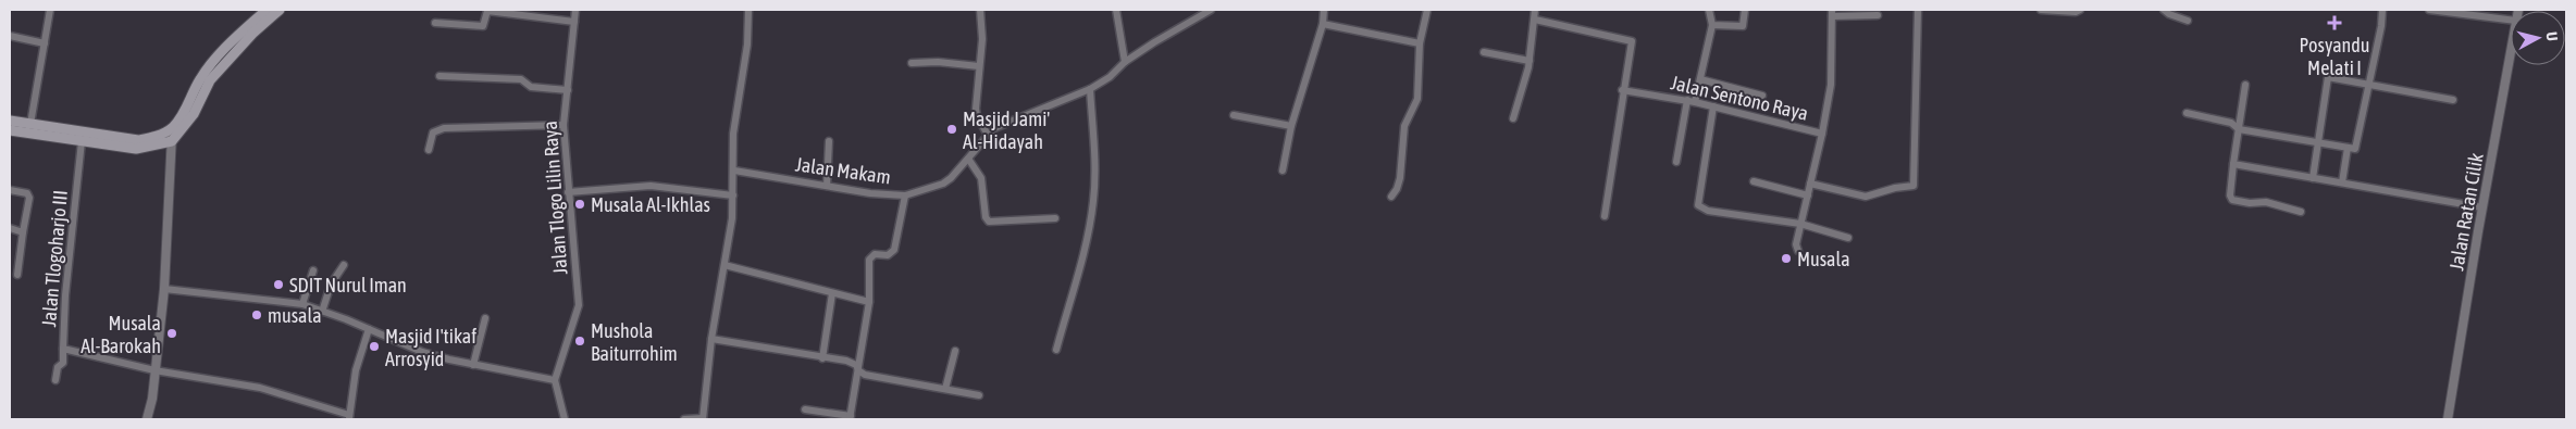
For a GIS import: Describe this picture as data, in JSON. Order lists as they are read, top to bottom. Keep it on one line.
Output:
{"streets":{"street":["Jalan Sentono Raya","Jalan Makam","Jalan Tlogo Lilin Raya","Jalan Ratan Cilik","Jalan Tlogoharjo III"]},"places":{"health":["Posyandu Melati I"],"other":["Masjid Jami' Al-Hidayah","Musala Al-Ikhlas","Musala","SDIT Nurul Iman","musala","Musala Al-Barokah","Mushola Baiturrohim","Masjid I'tikaf Arrosyid"]},"north":"right"}
